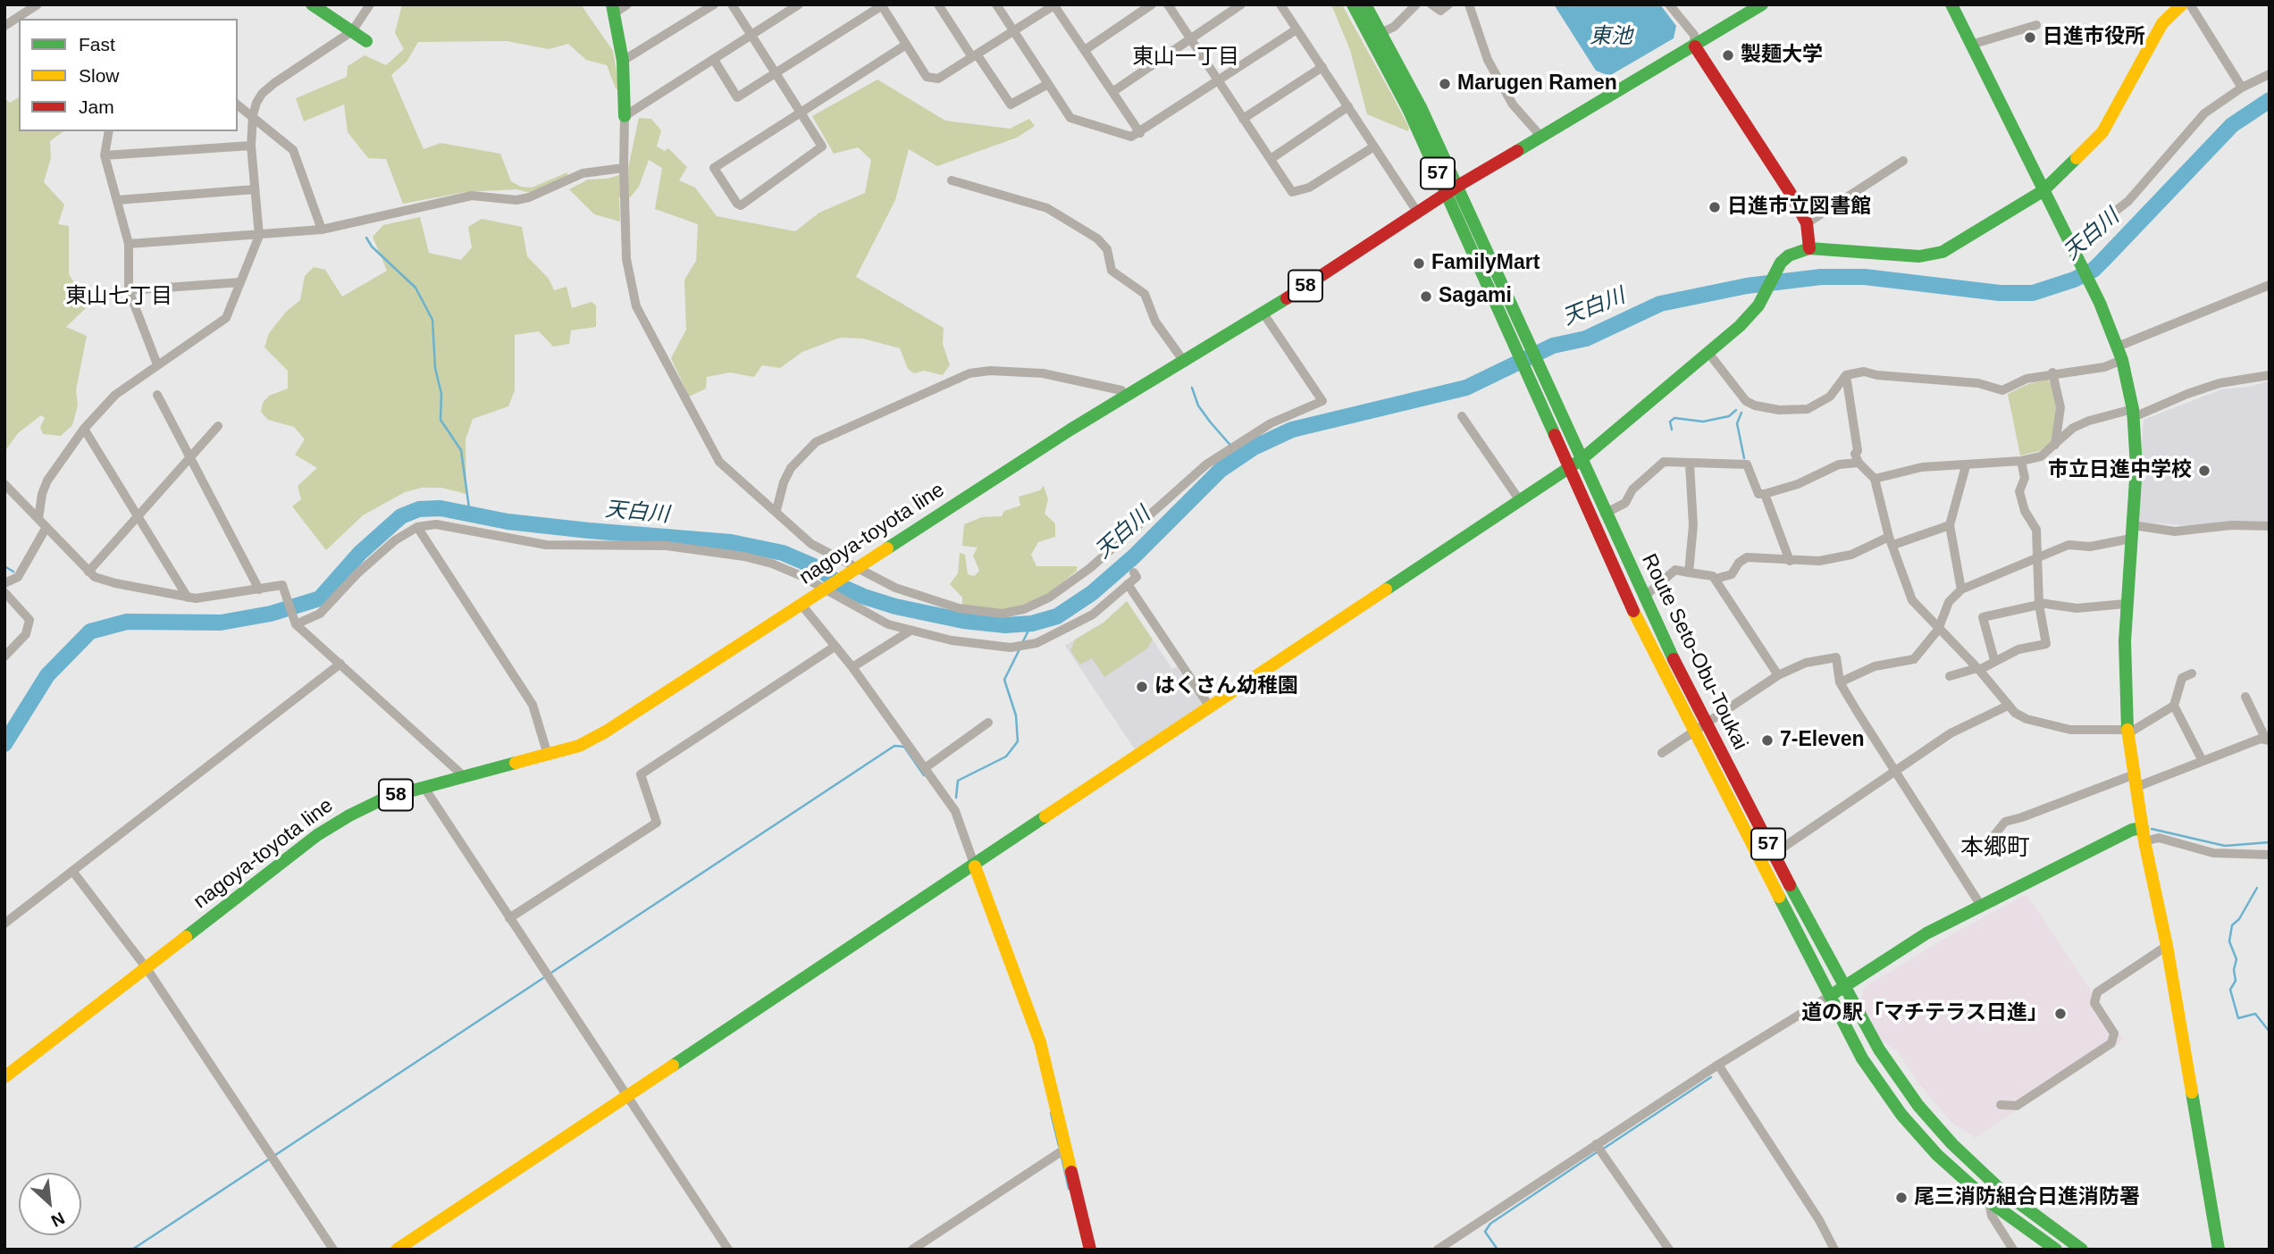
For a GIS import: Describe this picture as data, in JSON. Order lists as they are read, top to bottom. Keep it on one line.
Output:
{"streets":{"main road":["57","58","nagoya-toyota line","Route Seto-Obu-Toukai"]},"crossings":[["nagoya-toyota line","Route Seto-Obu-Toukai"]],"districts":["東山一丁目","東山七丁目","本郷町"],"water":["東池","天白川"],"places":["日進市役所","製麺大学","Marugen Ramen","日進市立図書館","FamilyMart","Sagami","市立日進中学校","はくさん幼稚園","7-Eleven","道の駅「マチテラス日進」","尾三消防組合日進消防署"],"legend":["Fast","Slow","Jam"],"north":"bottom right"}
